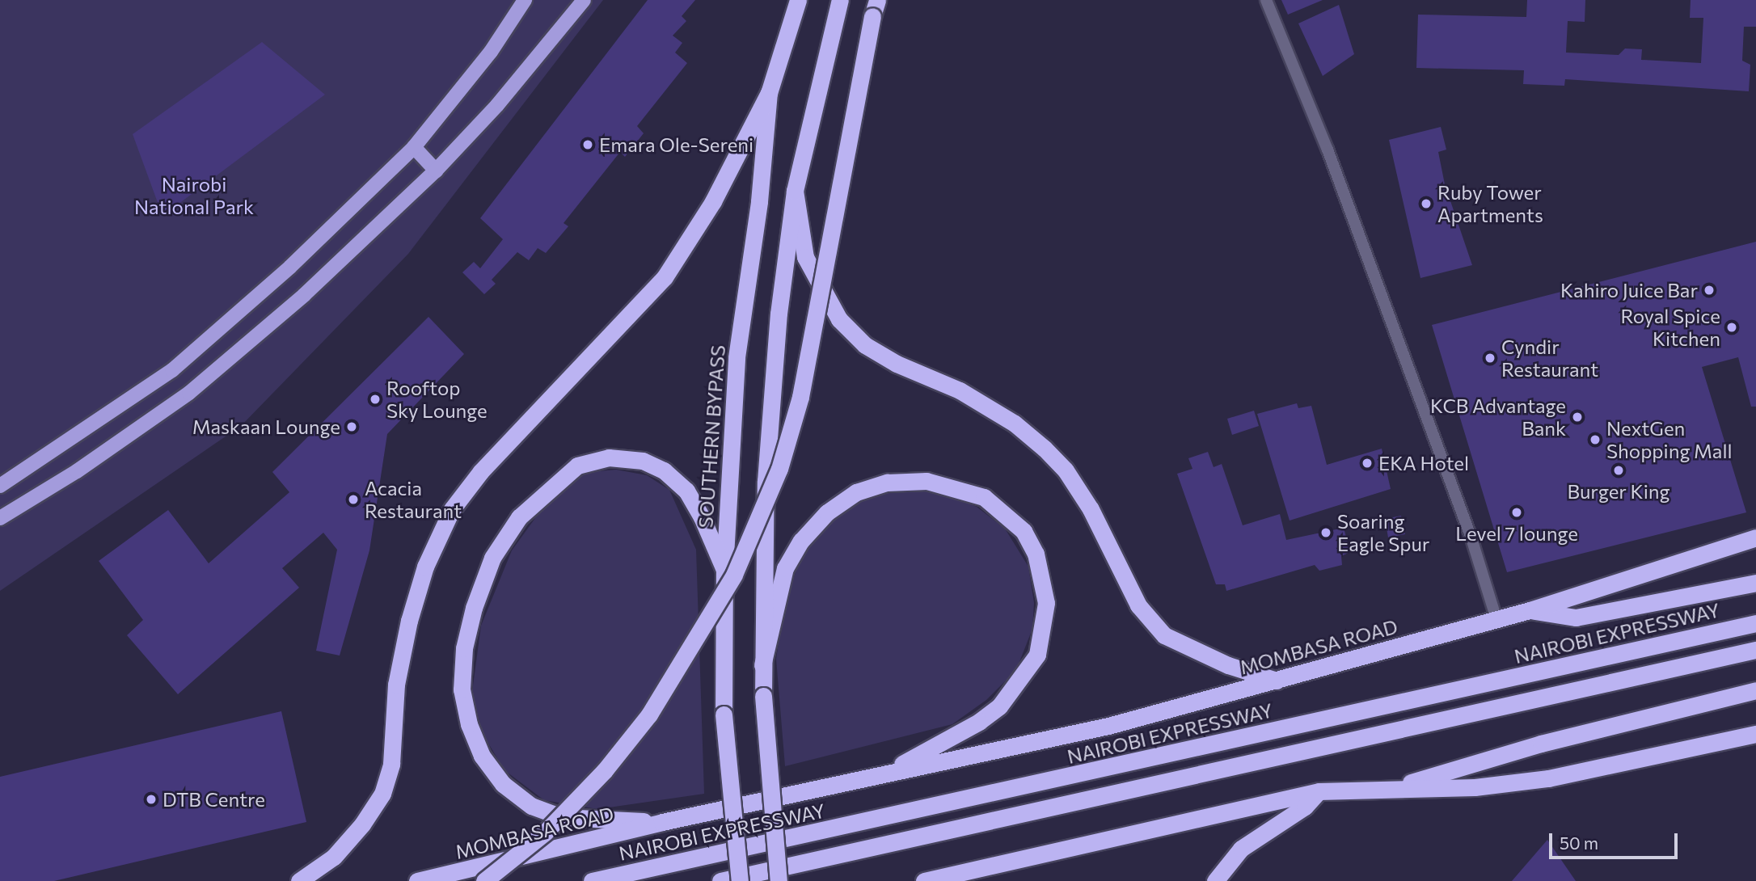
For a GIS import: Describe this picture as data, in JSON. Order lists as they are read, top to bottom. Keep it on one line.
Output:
{"streets":{"highway":["SOUTHERN BYPASS","NAIROBI EXPRESSWAY","MOMBASA ROAD"]},"parks":["Nairobi National Park"],"places":["Emara Ole-Sereni","Ruby Tower Apartments","Kahiro Juice Bar","Royal Spice Kitchen","Cyndir Restaurant","Rooftop Sky Lounge","KCB Advantage Bank","Maskaan Lounge","NextGen Shopping Mall","EKA Hotel","Burger King","Acacia Restaurant","Level 7 lounge","Soaring Eagle Spur","DTB Centre"],"scale_bar":"50 m"}
